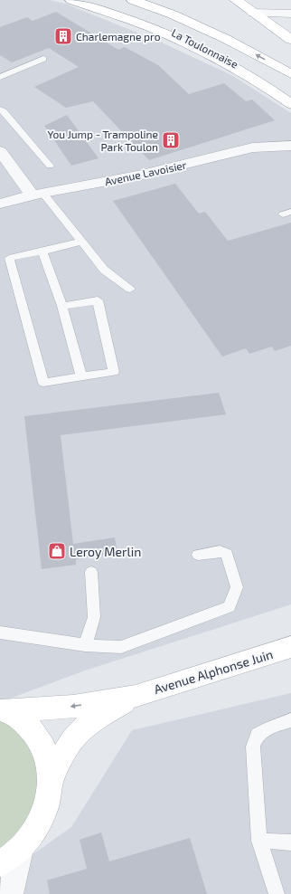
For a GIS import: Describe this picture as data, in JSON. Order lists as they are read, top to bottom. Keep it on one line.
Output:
{"streets":{"main road":["La Toulonnaise","Avenue Alphonse Juin"],"street":["Avenue Lavoisier"]},"places":{"building":["Charlemagne pro","You Jump - Trampoline Park Toulon"],"shop":["Leroy Merlin"]}}
